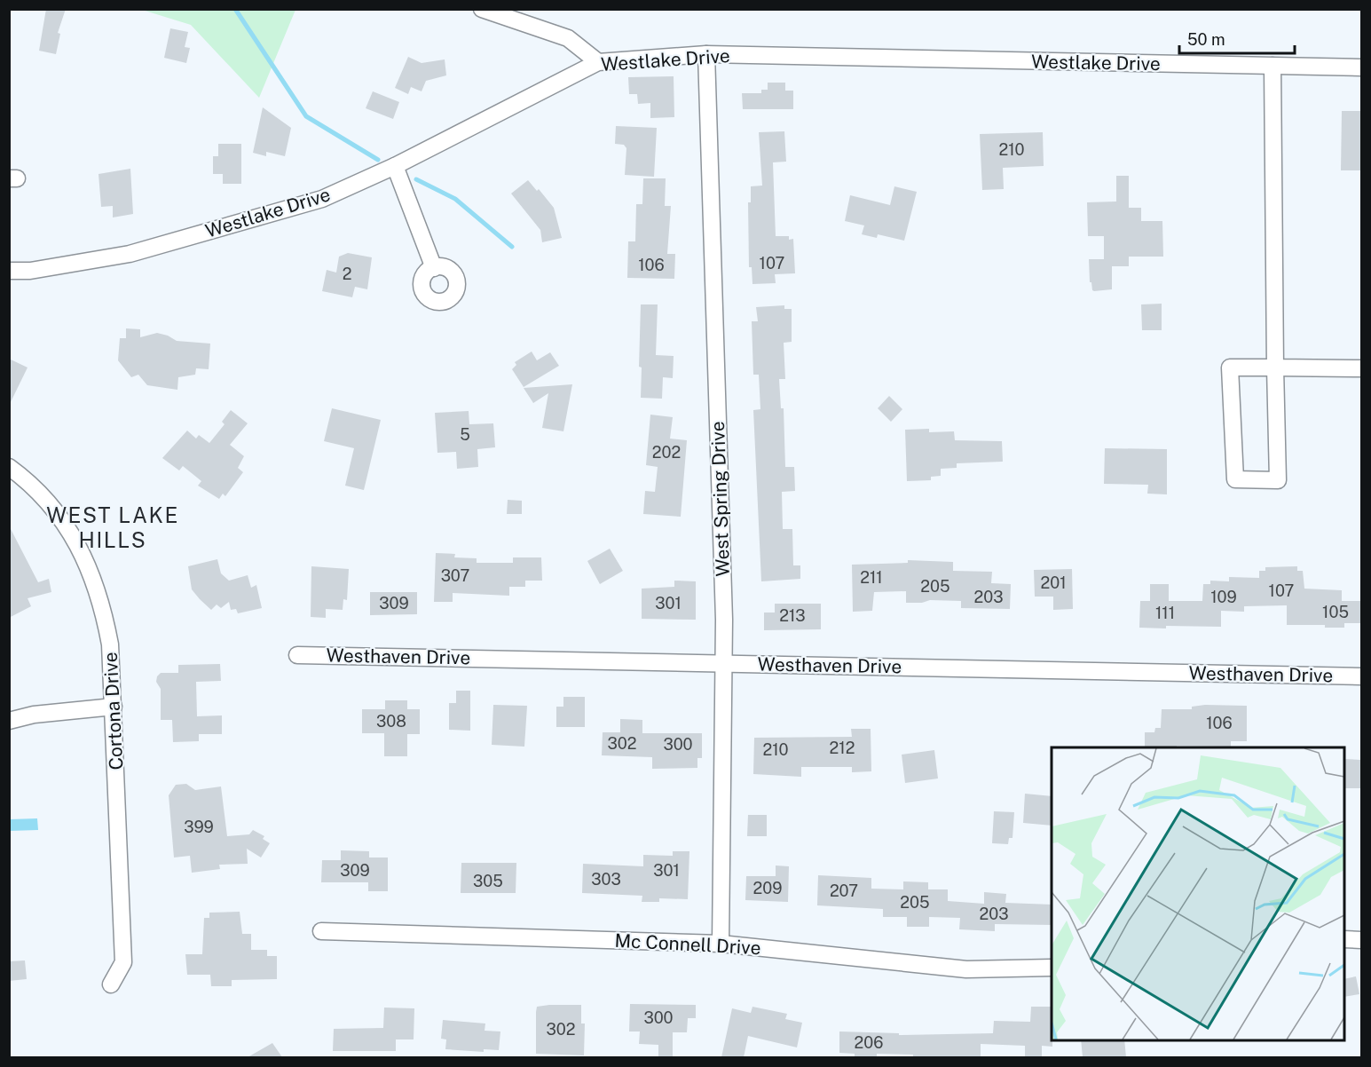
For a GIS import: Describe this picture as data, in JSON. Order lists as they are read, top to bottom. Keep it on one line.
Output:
{"streets":{"street":["Westlake Drive","West Spring Drive","Westhaven Drive","Cortona Drive","Mc Connell Drive"]},"crossings":[["Westlake Drive","West Spring Drive"],["West Spring Drive","Westhaven Drive"],["West Spring Drive","Mc Connell Drive"]],"districts":["WEST LAKE HILLS"],"house_numbers":["210","107","106","2","5","202","307","211","201","205","107","203","109","309","301","105","111","213","308","106","302","300","212","210","399","309","301","303","305","209","207","205","203","300","302","206"],"scale_bar":"50 m"}
